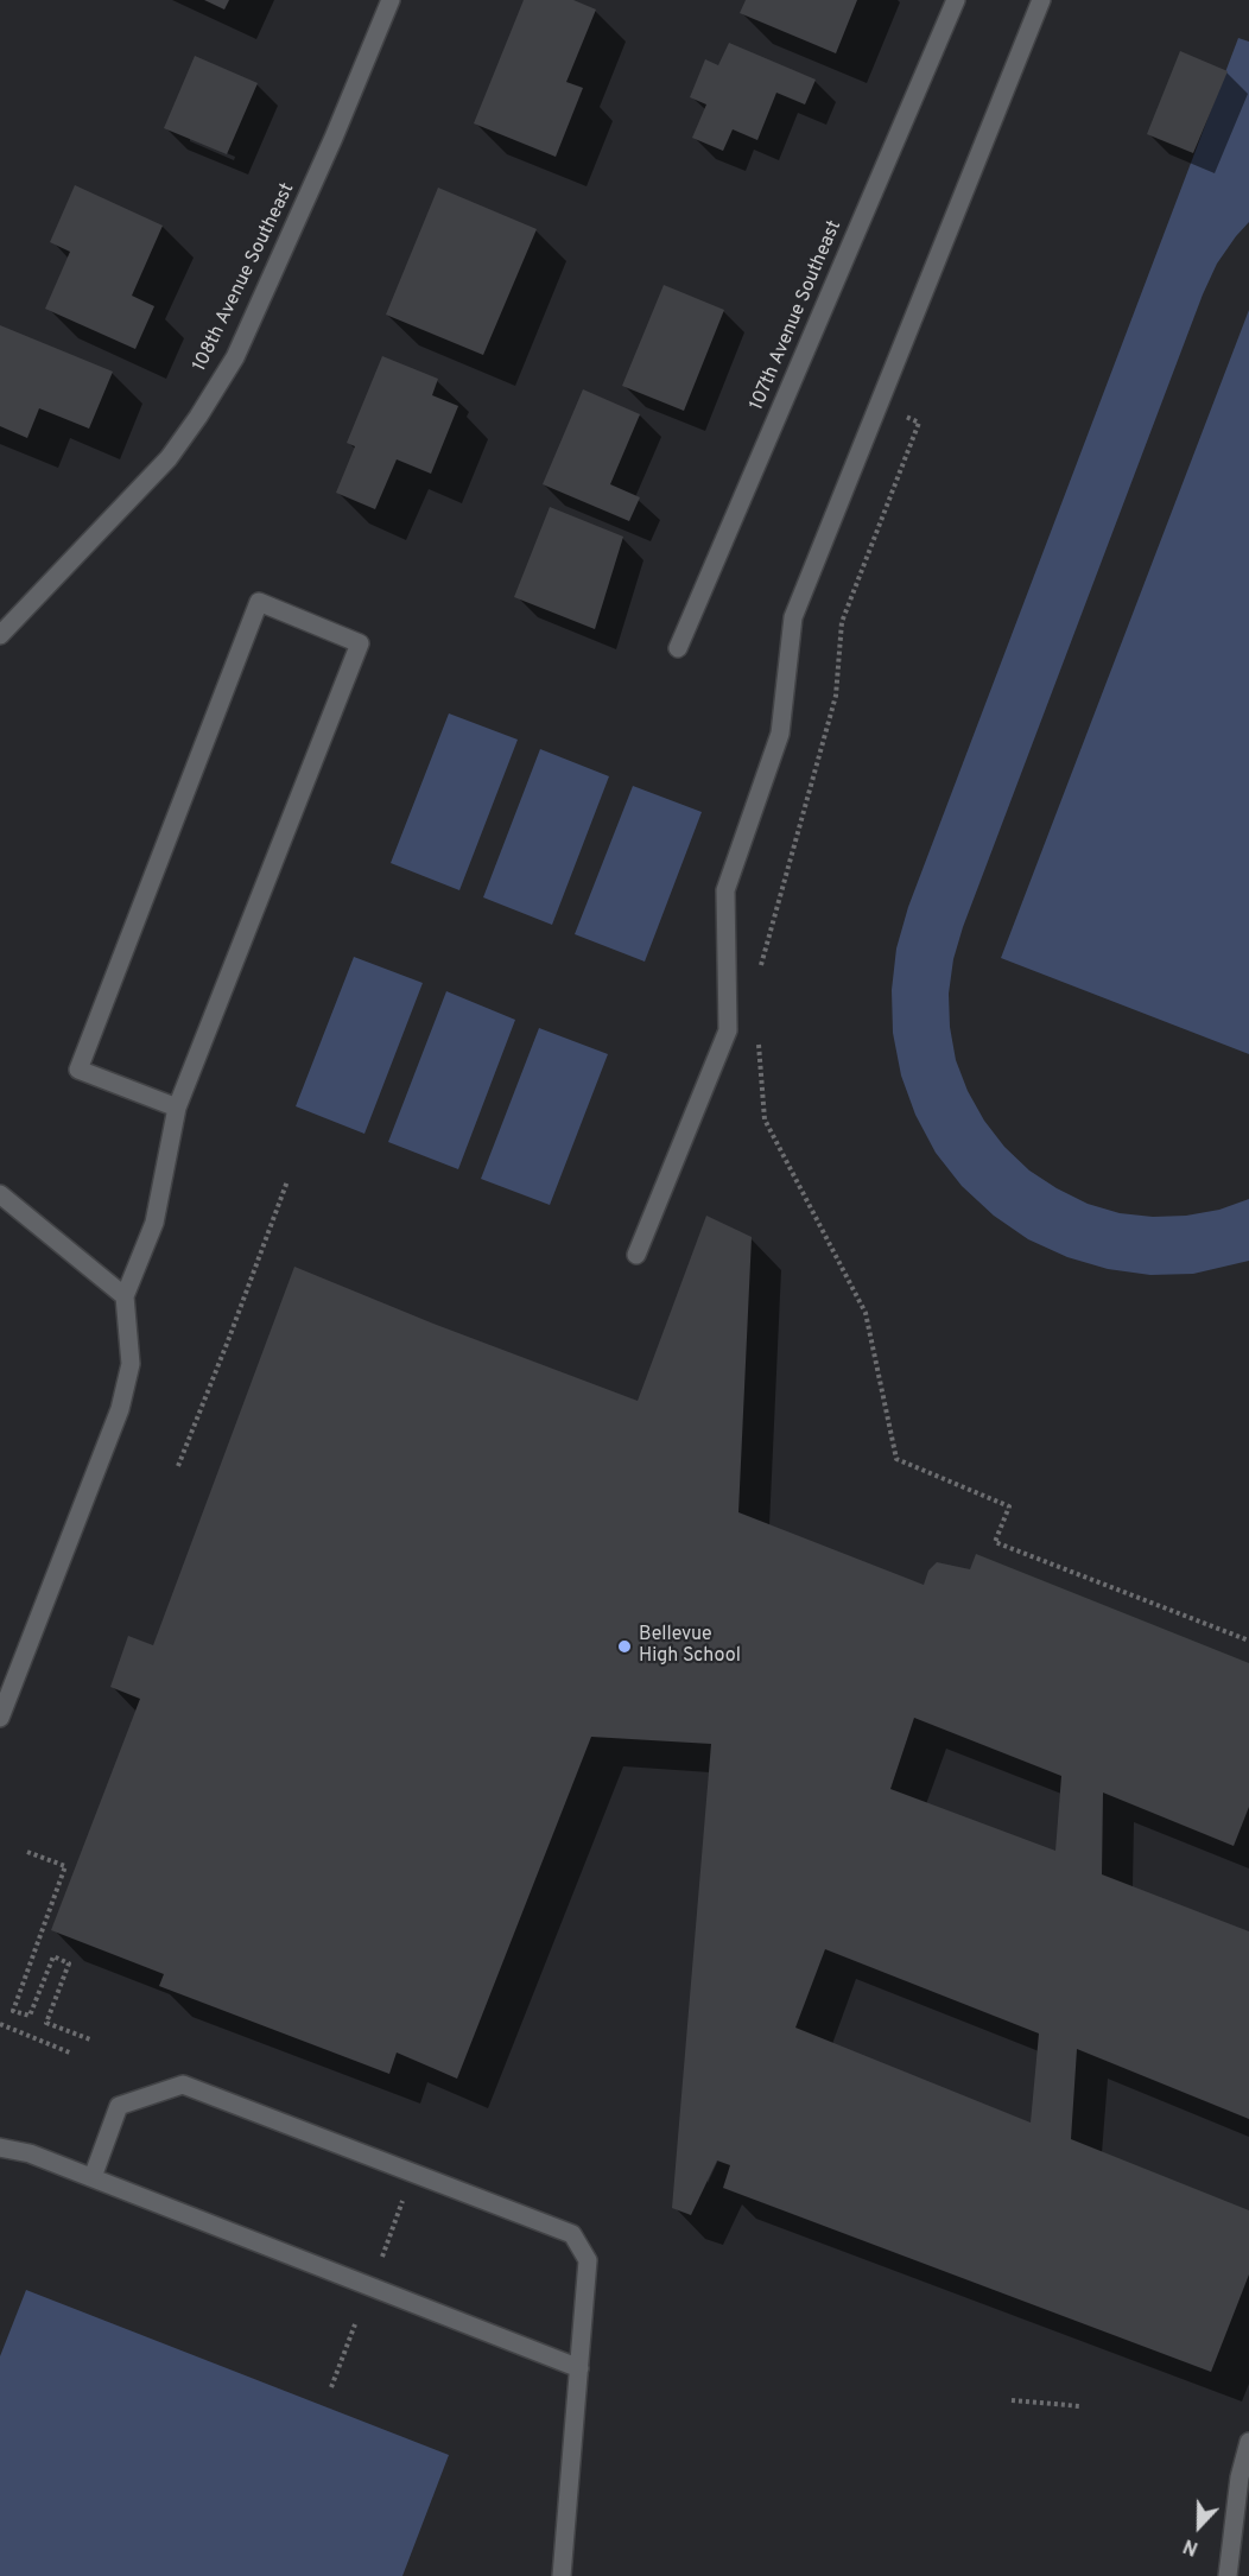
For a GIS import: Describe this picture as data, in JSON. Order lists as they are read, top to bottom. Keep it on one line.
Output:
{"streets":{"street":["108th Avenue Southeast","107th Avenue Southeast"]},"places":["Bellevue High School"],"north":"bottom"}
